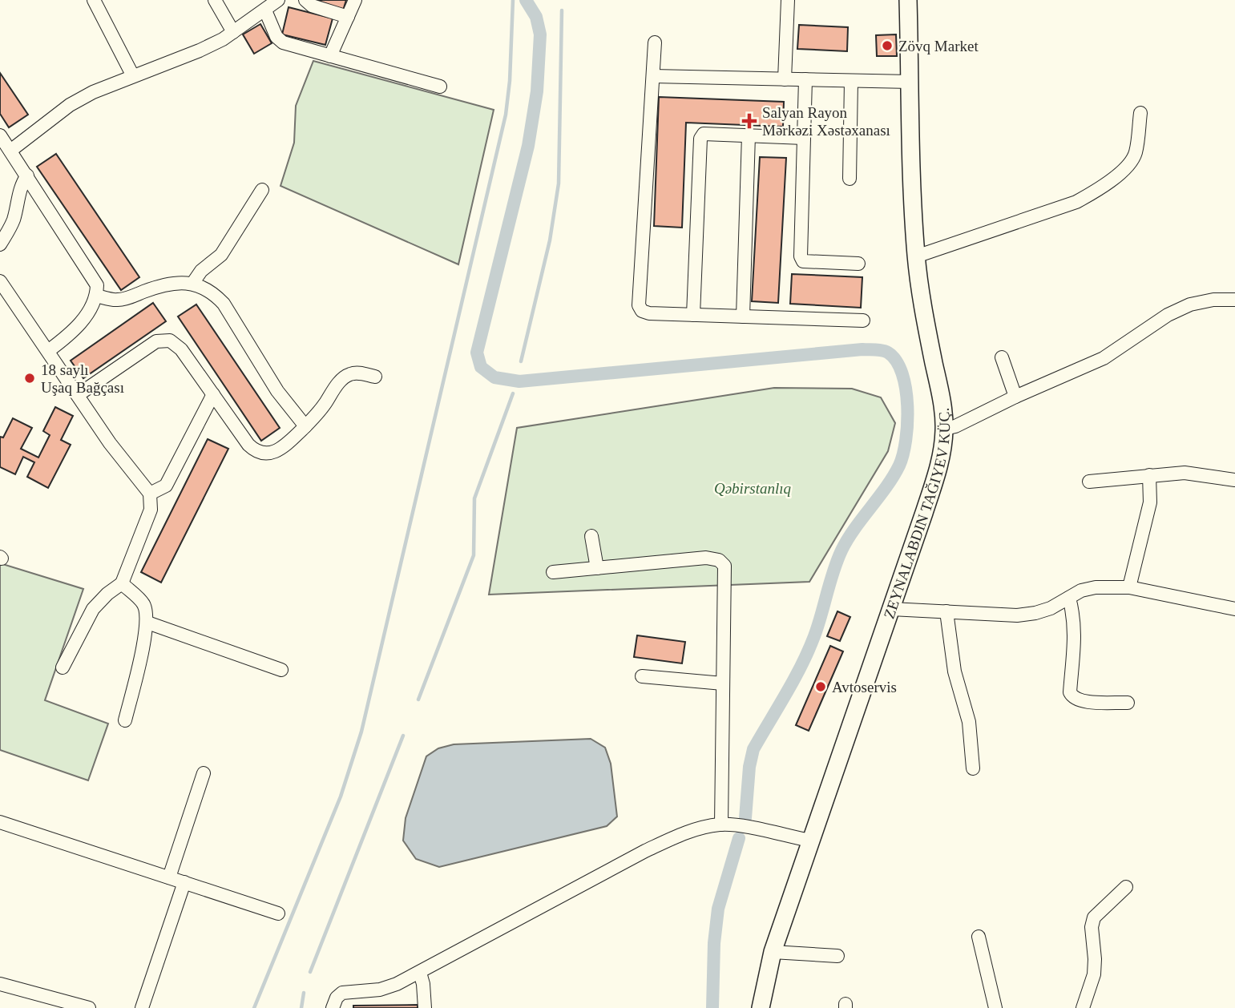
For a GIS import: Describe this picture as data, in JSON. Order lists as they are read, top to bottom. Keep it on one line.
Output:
{"parks":["Qəbirstanlıq"],"places":{"other":["Zövq Market","18 saylı Uşaq Bağçası","Avtoservis"],"health":["Salyan Rayon Mərkəzi Xəstəxanası"]}}
